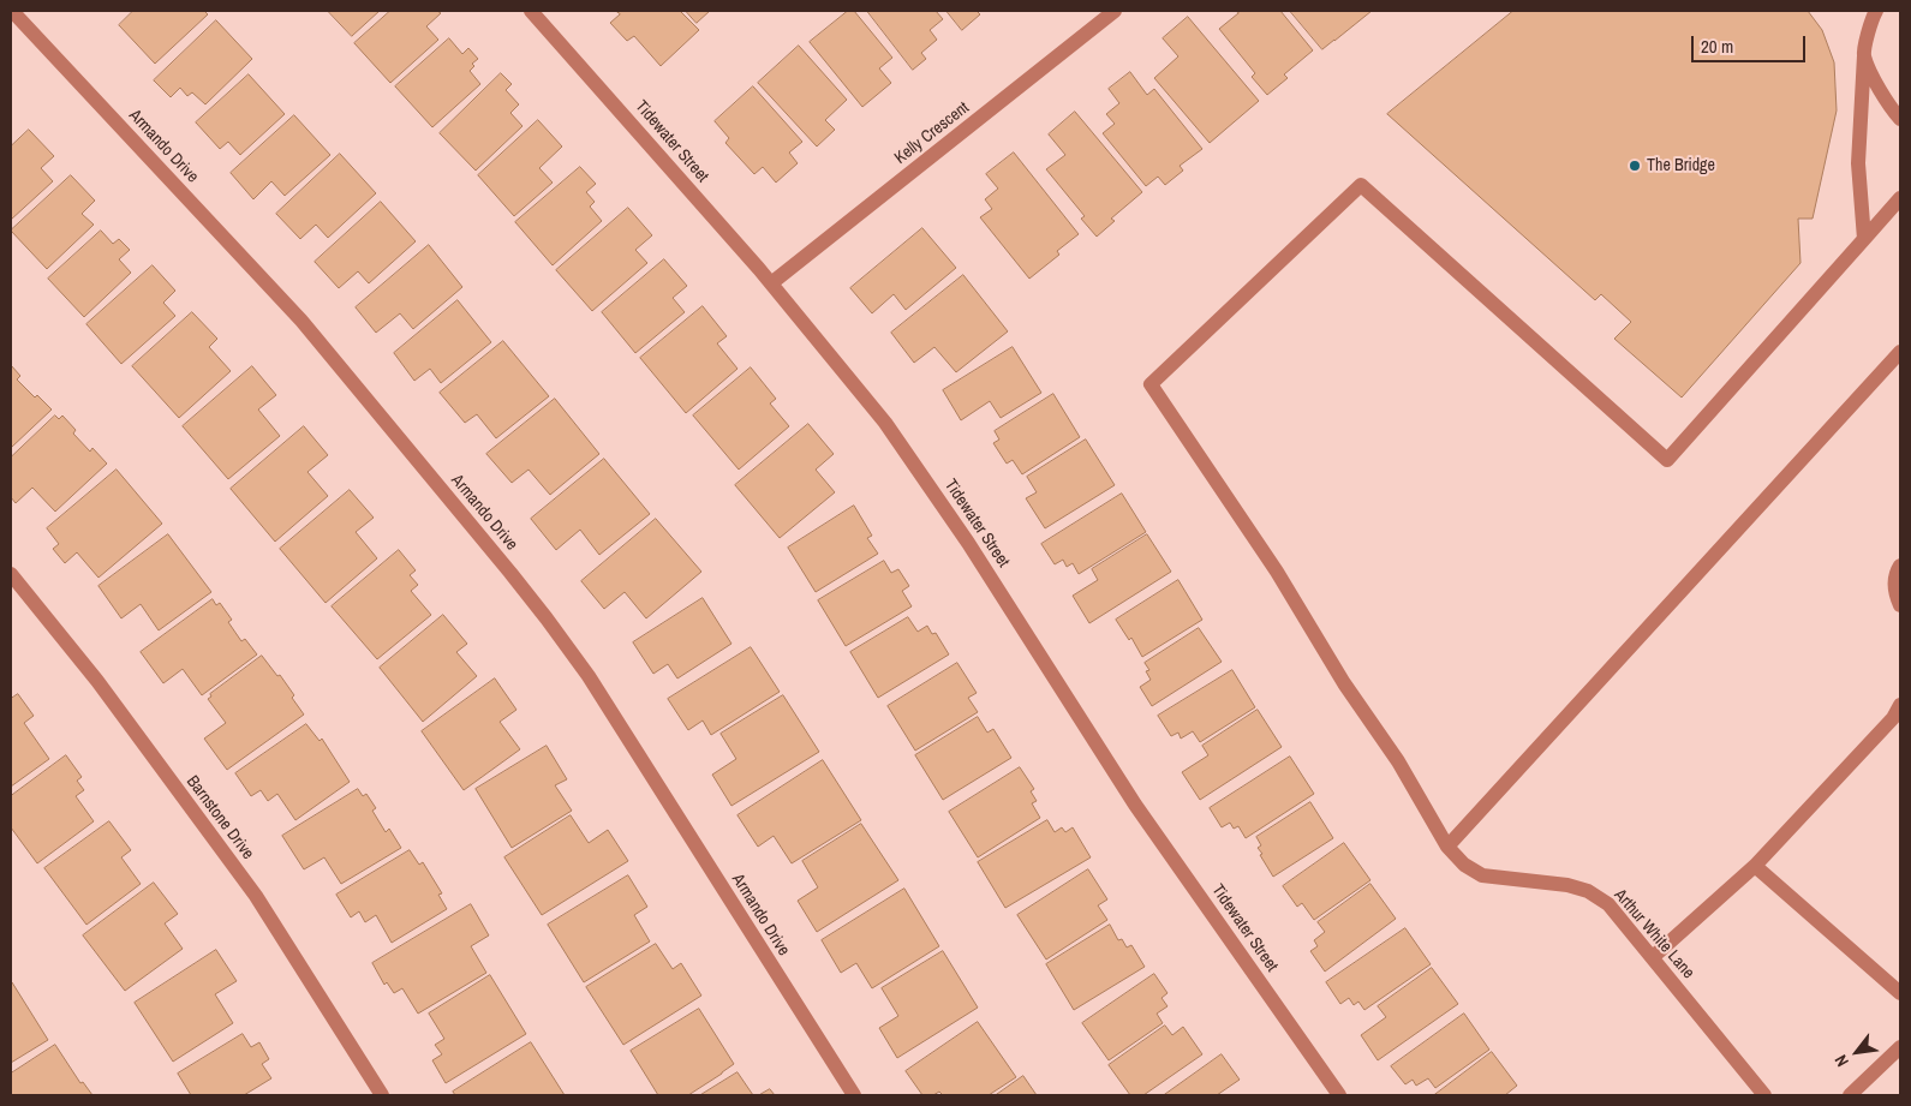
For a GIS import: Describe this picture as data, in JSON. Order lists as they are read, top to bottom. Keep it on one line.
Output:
{"streets":{"street":["Kelly Crescent","Tidewater Street","Armando Drive","Barnstone Drive","Arthur White Lane"]},"crossings":[["Kelly Crescent","Tidewater Street"]],"places":["The Bridge"],"scale_bar":"20 m","north":"bottom left"}
